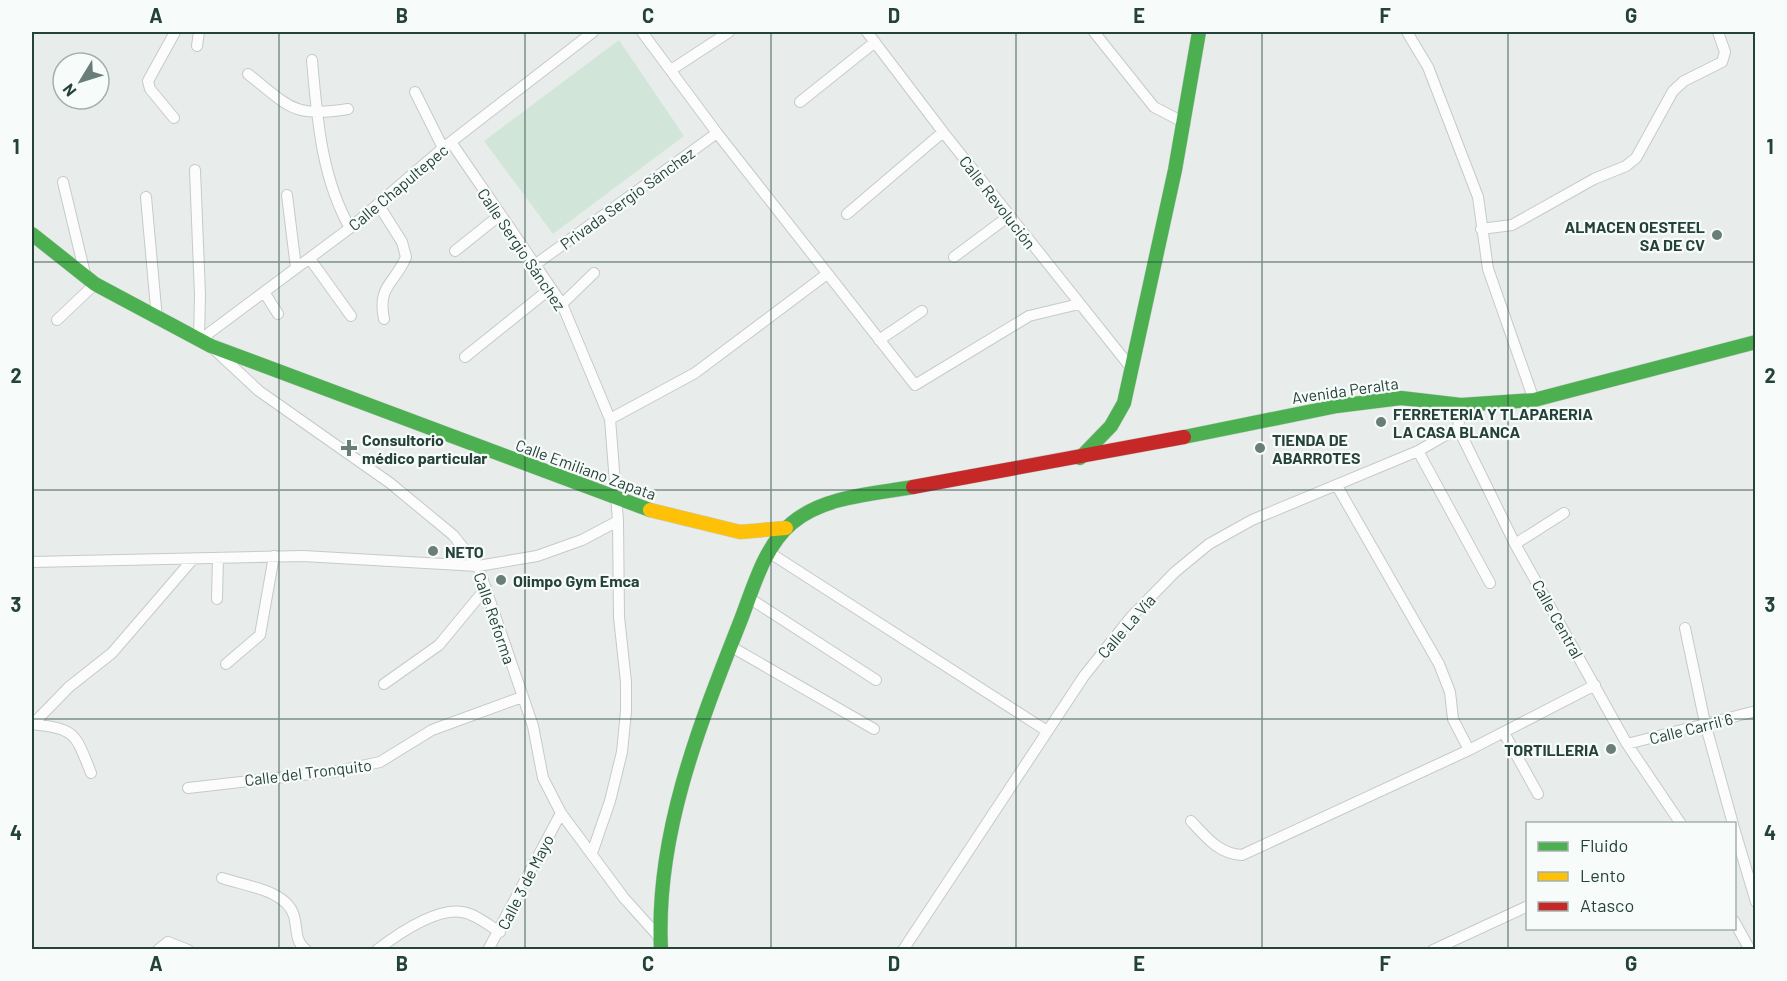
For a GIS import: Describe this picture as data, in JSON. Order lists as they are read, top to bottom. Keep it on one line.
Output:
{"streets":{"street":["Calle Chapultepec","Privada Sergio Sánchez","Calle Revolución","Calle Sergio Sánchez","Avenida Peralta","Calle Emiliano Zapata","Calle Reforma","Calle Central","Calle La Vía","Calle Carril 6","Calle del Tronquito","Calle 3 de Mayo"]},"crossings":[["Calle Chapultepec","Calle Sergio Sánchez"],["Calle Chapultepec","Calle Emiliano Zapata"],["Calle Chapultepec","Calle Reforma"],["Privada Sergio Sánchez","Calle Sergio Sánchez"],["Calle Sergio Sánchez","Calle Emiliano Zapata"],["Calle Sergio Sánchez","Calle Reforma"],["Avenida Peralta","Calle Emiliano Zapata"],["Calle Emiliano Zapata","Calle Reforma"],["Calle Reforma","Calle del Tronquito"],["Calle Reforma","Calle 3 de Mayo"],["Calle Central","Calle La Vía"],["Calle Central","Calle Carril 6"]],"places":{"other":["ALMACEN OESTEEL SA DE CV","FERRETERIA Y TLAPARERIA LA CASA BLANCA","TIENDA DE ABARROTES","NETO","Olimpo Gym Emca","TORTILLERIA"],"health":["Consultorio médico particular"]},"legend":["Fluido","Lento","Atasco"],"north":"bottom left","grid":{"columns":["A","B","C","D","E","F","G"],"rows":["1","2","3","4"]}}
